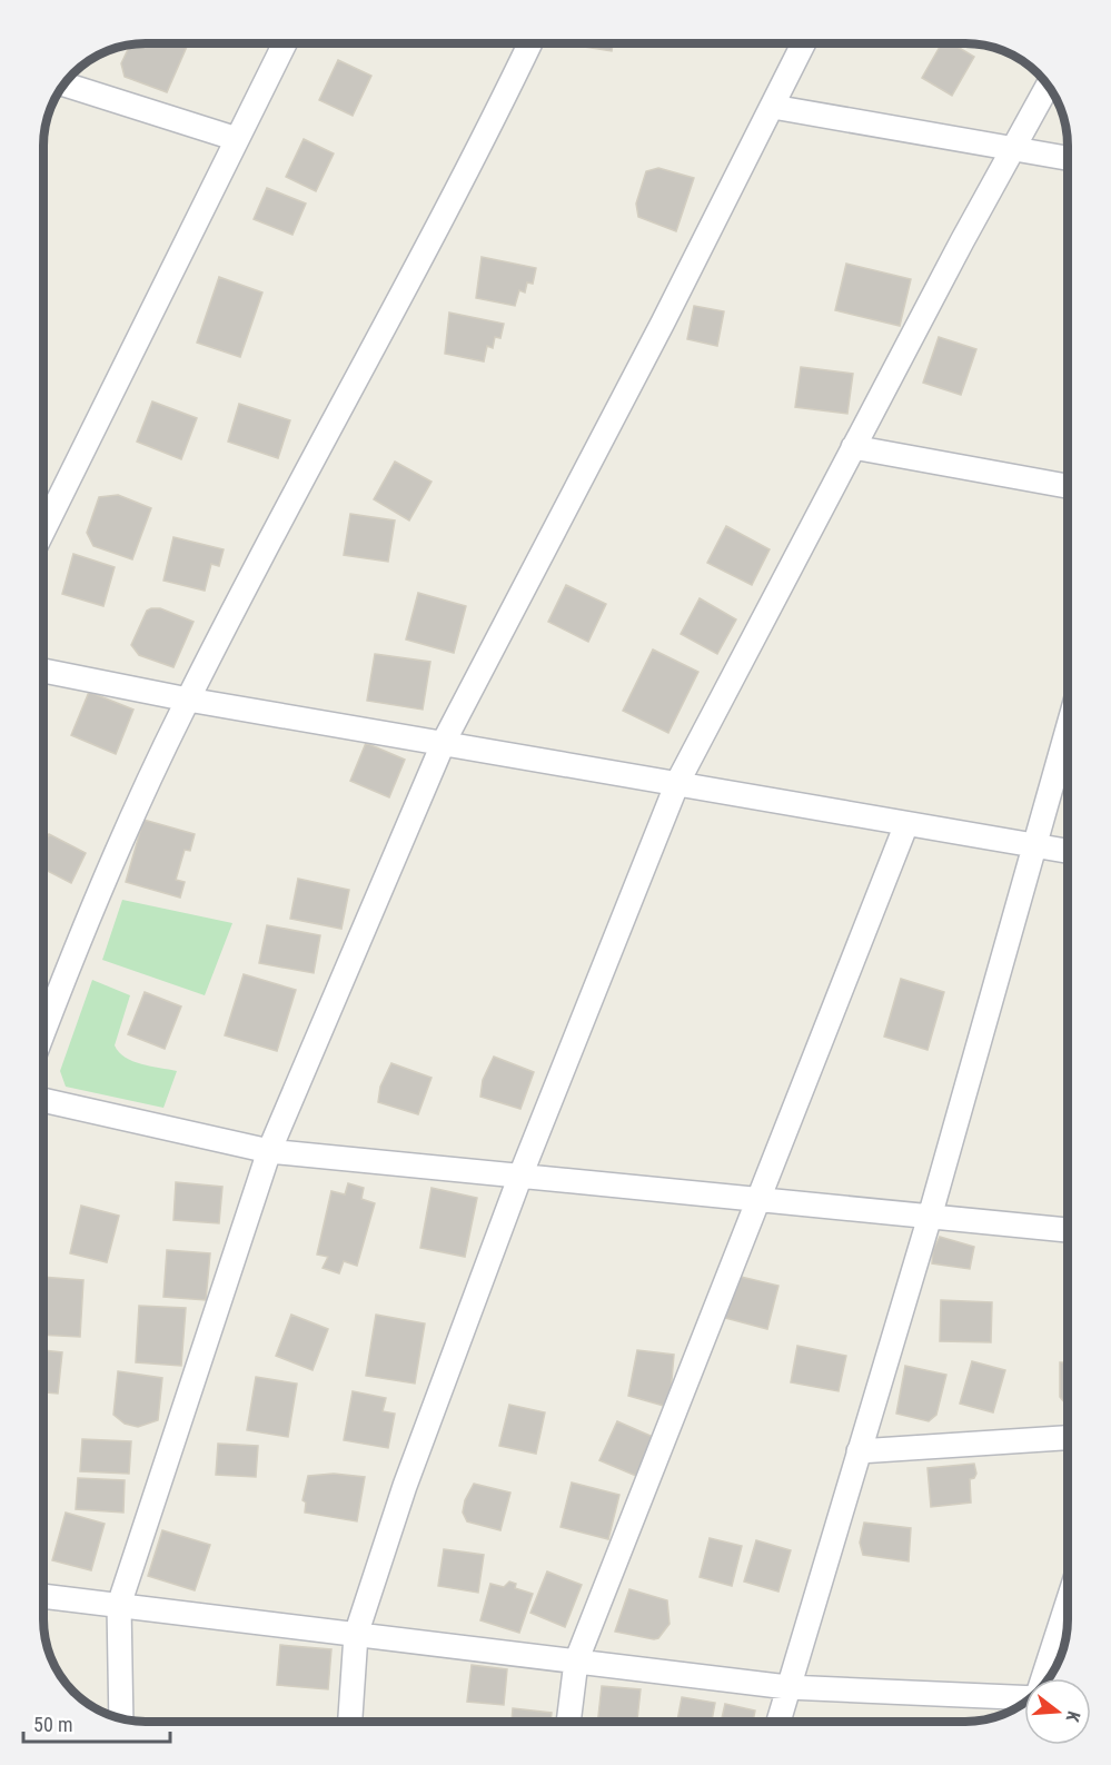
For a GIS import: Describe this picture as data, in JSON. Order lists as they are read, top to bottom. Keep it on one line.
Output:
{"scale_bar":"50 m","north":"right"}
